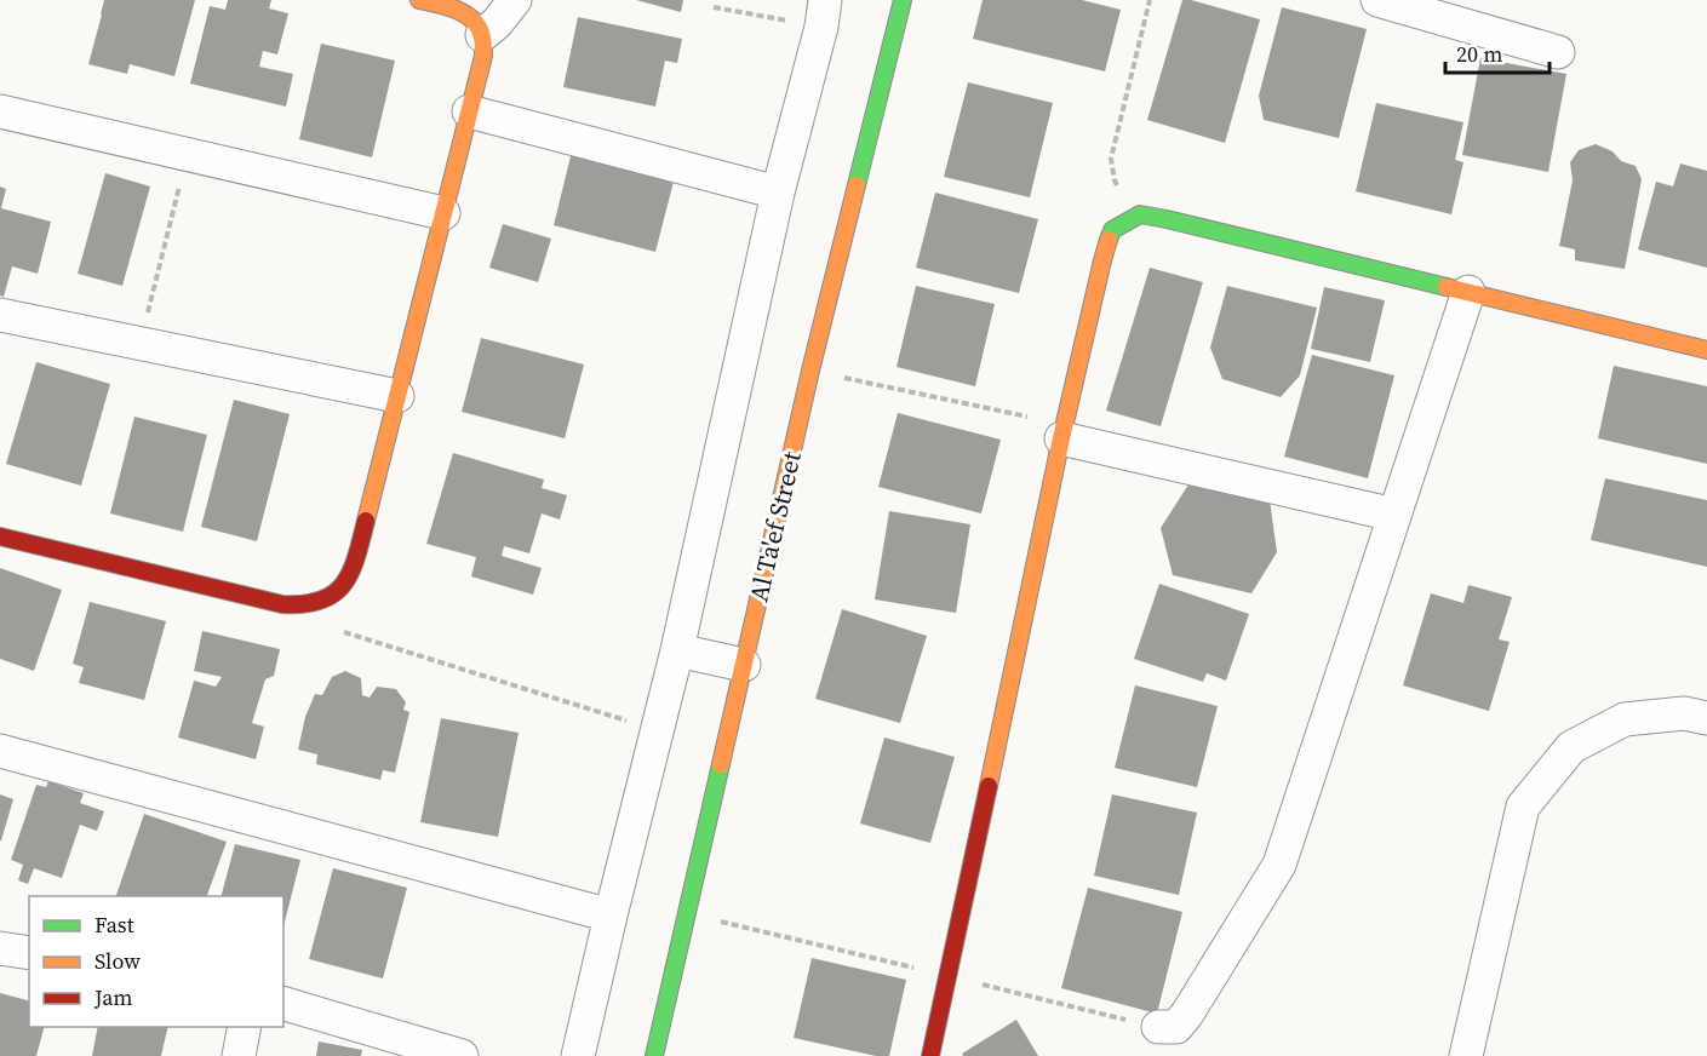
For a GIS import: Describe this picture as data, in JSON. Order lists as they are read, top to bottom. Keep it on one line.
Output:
{"streets":{"street":["Al Ta'ef Street"]},"legend":["Fast","Slow","Jam"],"scale_bar":"20 m"}
